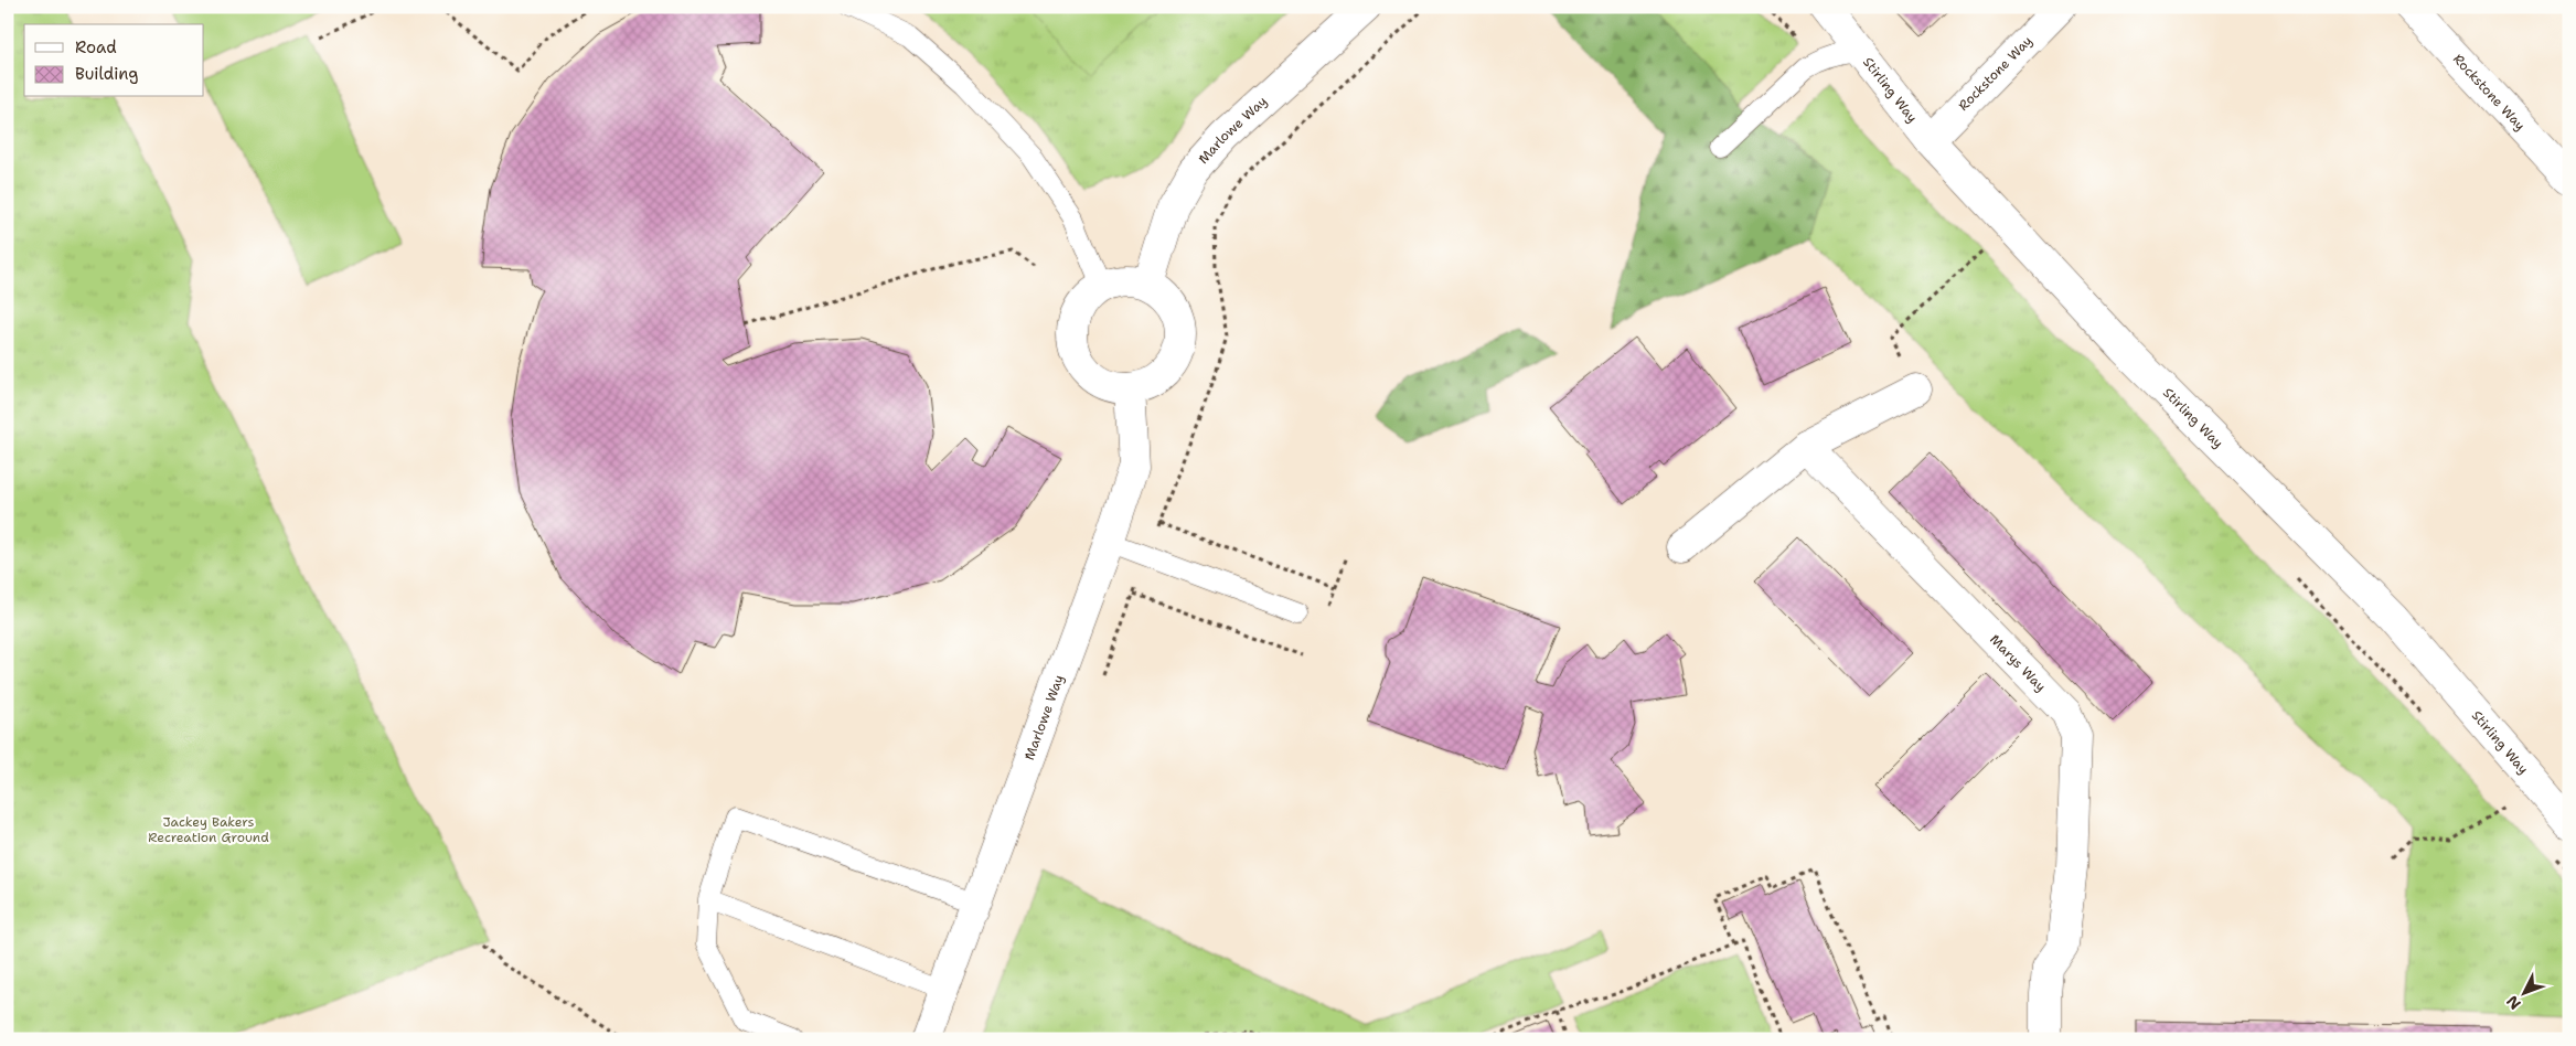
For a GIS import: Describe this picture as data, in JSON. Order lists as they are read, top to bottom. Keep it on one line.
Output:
{"streets":{"street":["Rockstone Way","Stirling Way","Marlowe Way","Marys Way"]},"crossings":[["Rockstone Way","Stirling Way"]],"parks":["Jackey Bakers Recreation Ground"],"legend":["Road","Building"],"north":"bottom left"}
